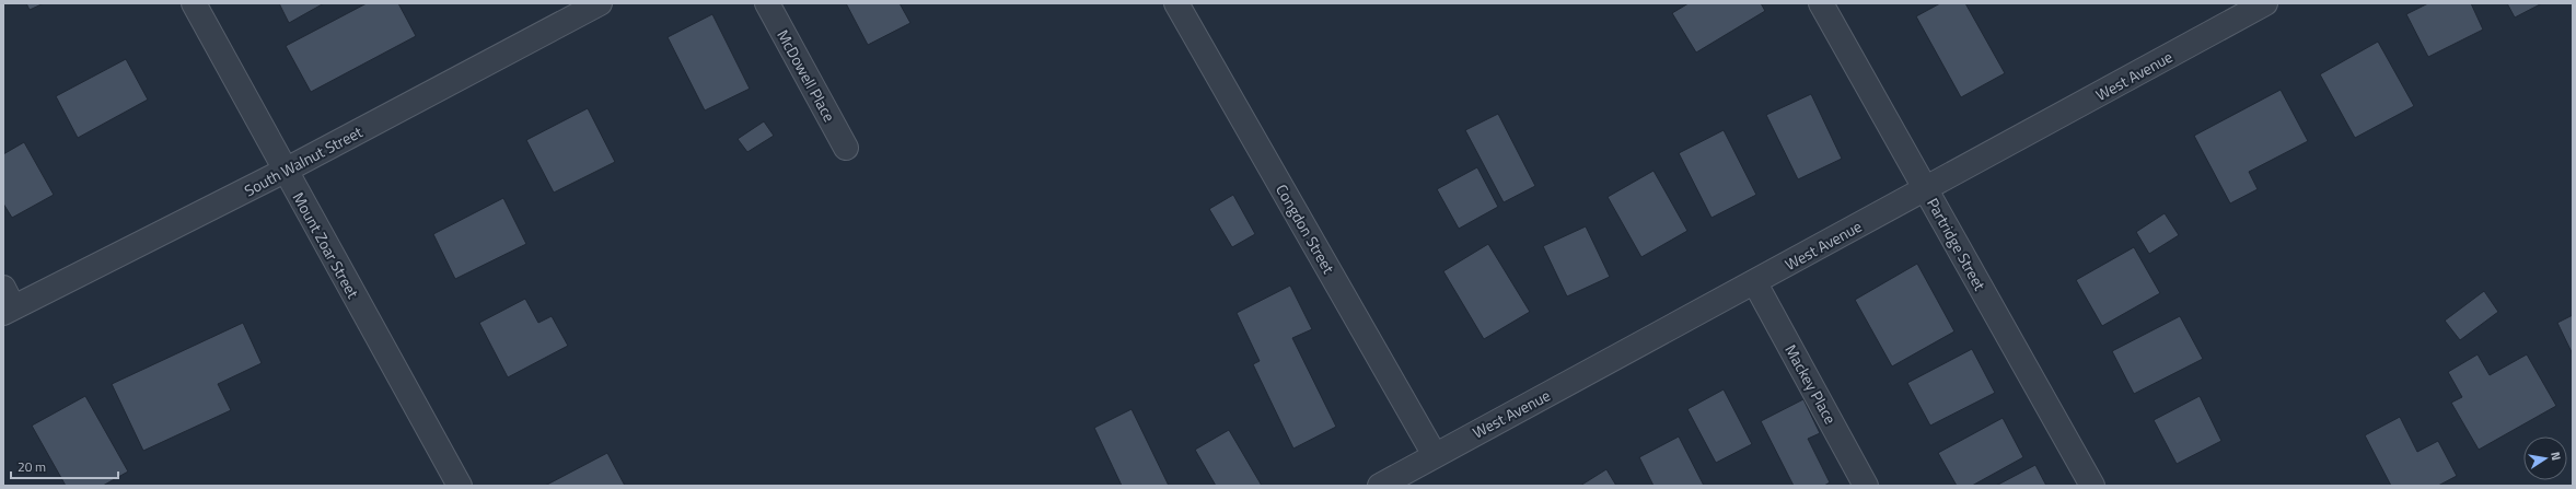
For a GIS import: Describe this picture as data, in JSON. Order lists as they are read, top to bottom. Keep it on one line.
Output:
{"streets":{"street":["McDowell Place","West Avenue","South Walnut Street","Congdon Street","Partridge Street","Mount Zoar Street","Mackey Place"]},"crossings":[["West Avenue","Congdon Street"],["West Avenue","Partridge Street"],["West Avenue","Mackey Place"],["South Walnut Street","Mount Zoar Street"]],"scale_bar":"20 m","north":"right"}
